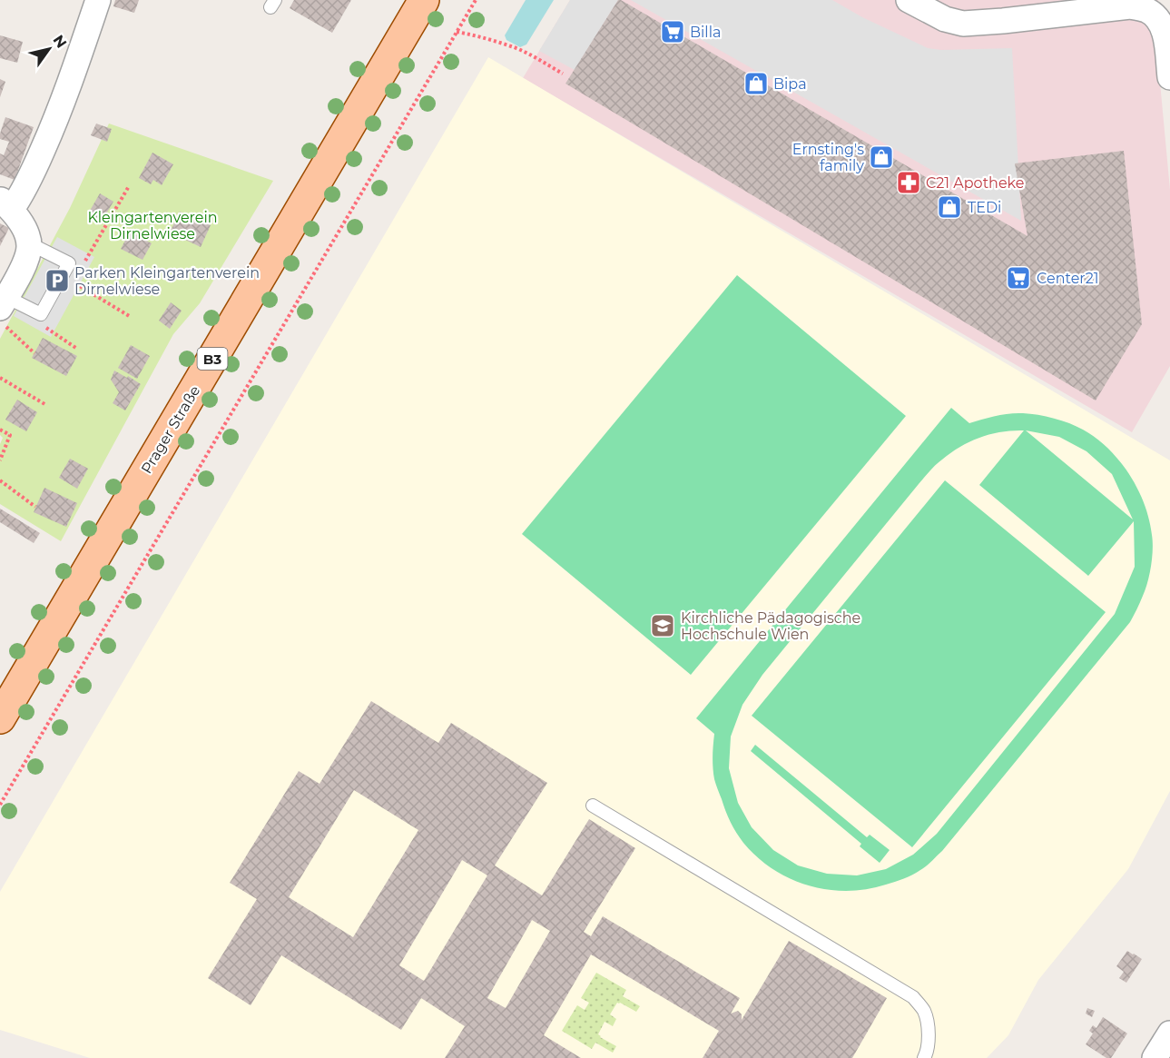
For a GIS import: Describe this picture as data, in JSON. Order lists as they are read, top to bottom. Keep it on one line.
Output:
{"streets":{"main road":["B3","Prager Straße"]},"parks":["Kleingartenverein Dirnelwiese"],"places":{"supermarket":["Billa","Center21"],"shop":["Bipa","Ernsting's family","TEDi"],"pharmacy":["C21 Apotheke"],"parking":["Parken Kleingartenverein Dirnelwiese"],"school or university":["Kirchliche Pädagogische Hochschule Wien"]},"north":"top right"}
